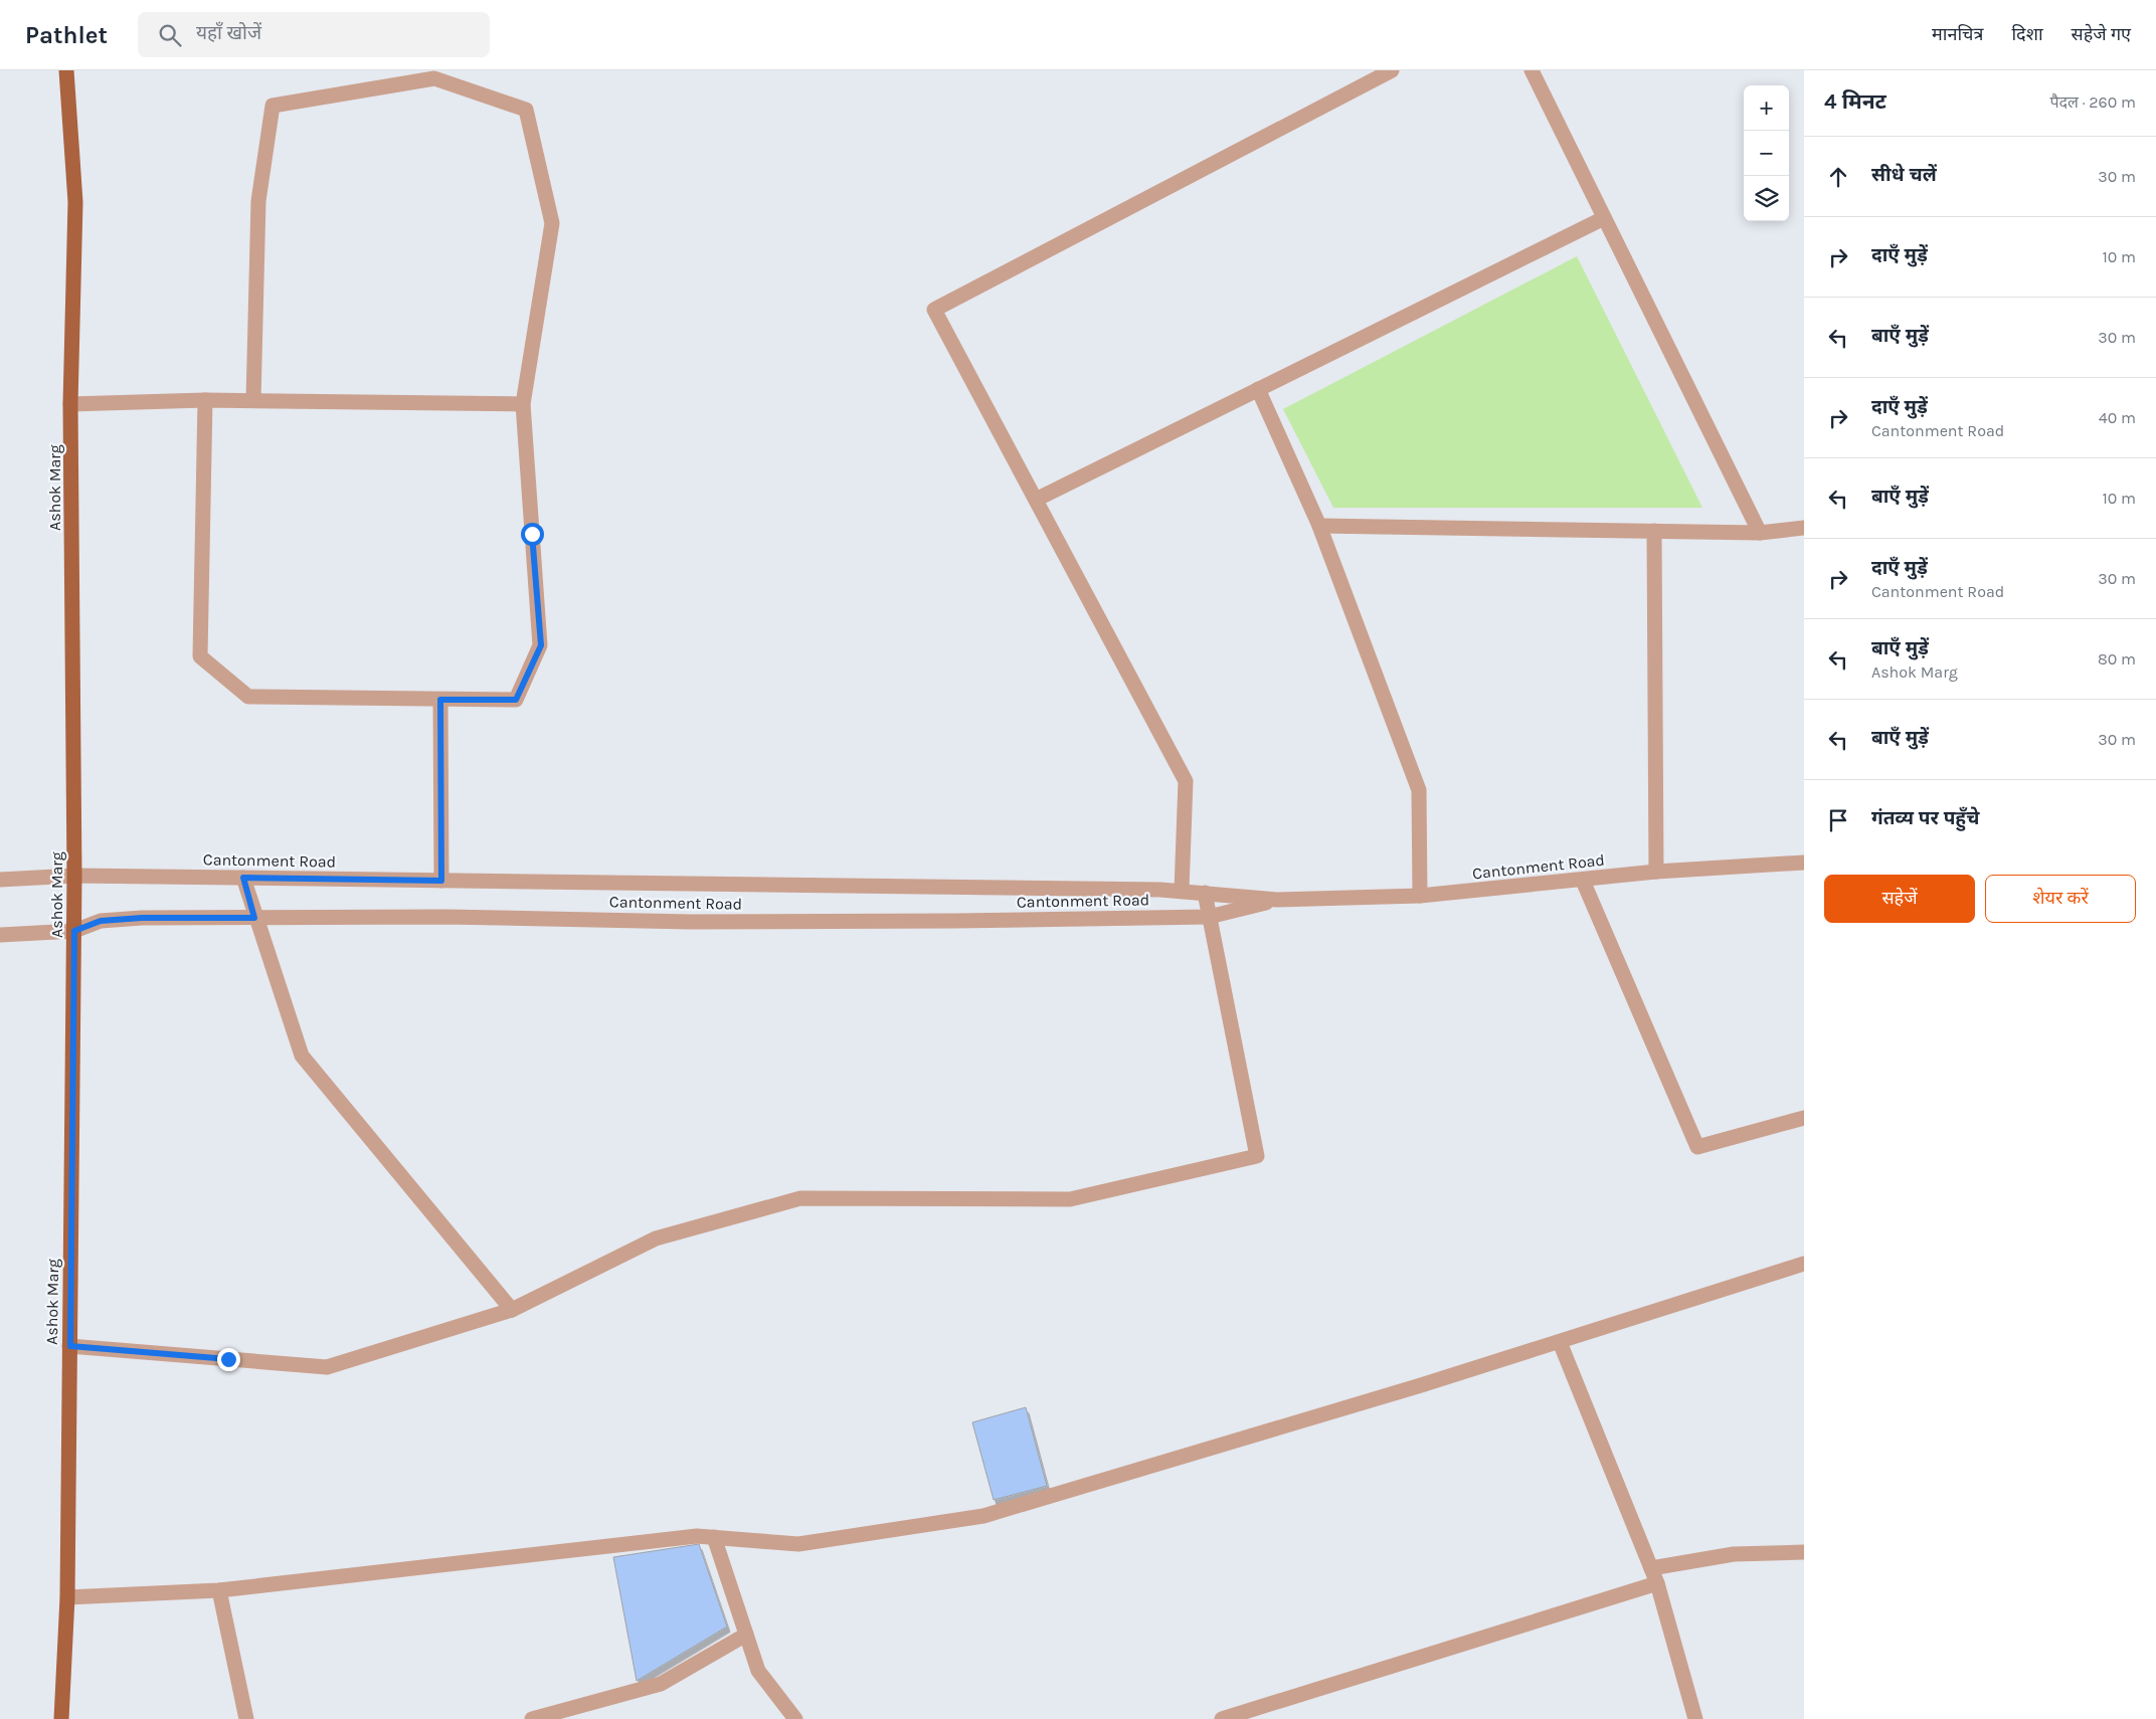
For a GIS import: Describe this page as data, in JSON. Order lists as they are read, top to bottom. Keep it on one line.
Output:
{"streets":{"main road":["Ashok Marg"],"street":["Cantonment Road"]},"crossings":[["Ashok Marg","Cantonment Road"]],"page":{"header":"Pathlet","search":"यहाँ खोजें","nav":["मानचित्र","दिशा","सहेजे गए"],"heading":["4 मिनट","पैदल · 260 m"],"map_buttons":["+","−"],"list":[["सीधे चलें","30 m"],["दाएँ मुड़ें","10 m"],["बाएँ मुड़ें","30 m"],["दाएँ मुड़ें","Cantonment Road","40 m"],["बाएँ मुड़ें","10 m"],["दाएँ मुड़ें","Cantonment Road","30 m"],["बाएँ मुड़ें","Ashok Marg","80 m"],["बाएँ मुड़ें","30 m"],"गंतव्य पर पहुँचे"],"buttons":["सहेजें","शेयर करें"]}}
